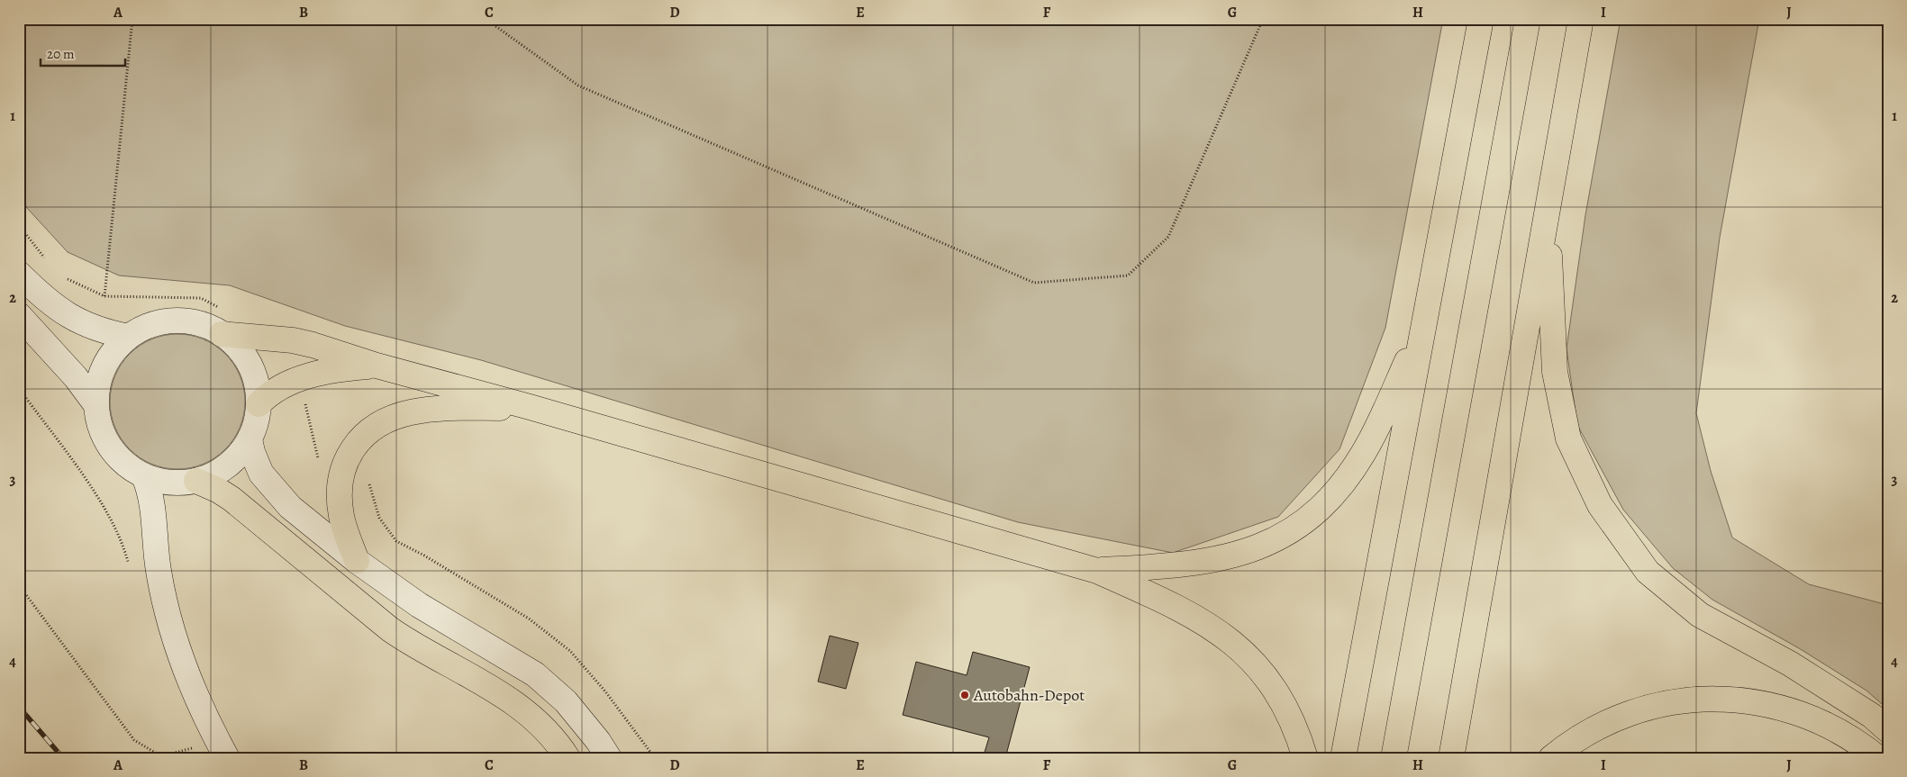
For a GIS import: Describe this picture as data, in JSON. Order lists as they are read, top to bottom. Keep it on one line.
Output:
{"places":["Autobahn-Depot"],"scale_bar":"20 m","grid":{"columns":["A","B","C","D","E","F","G","H","I","J"],"rows":["1","2","3","4"]}}
